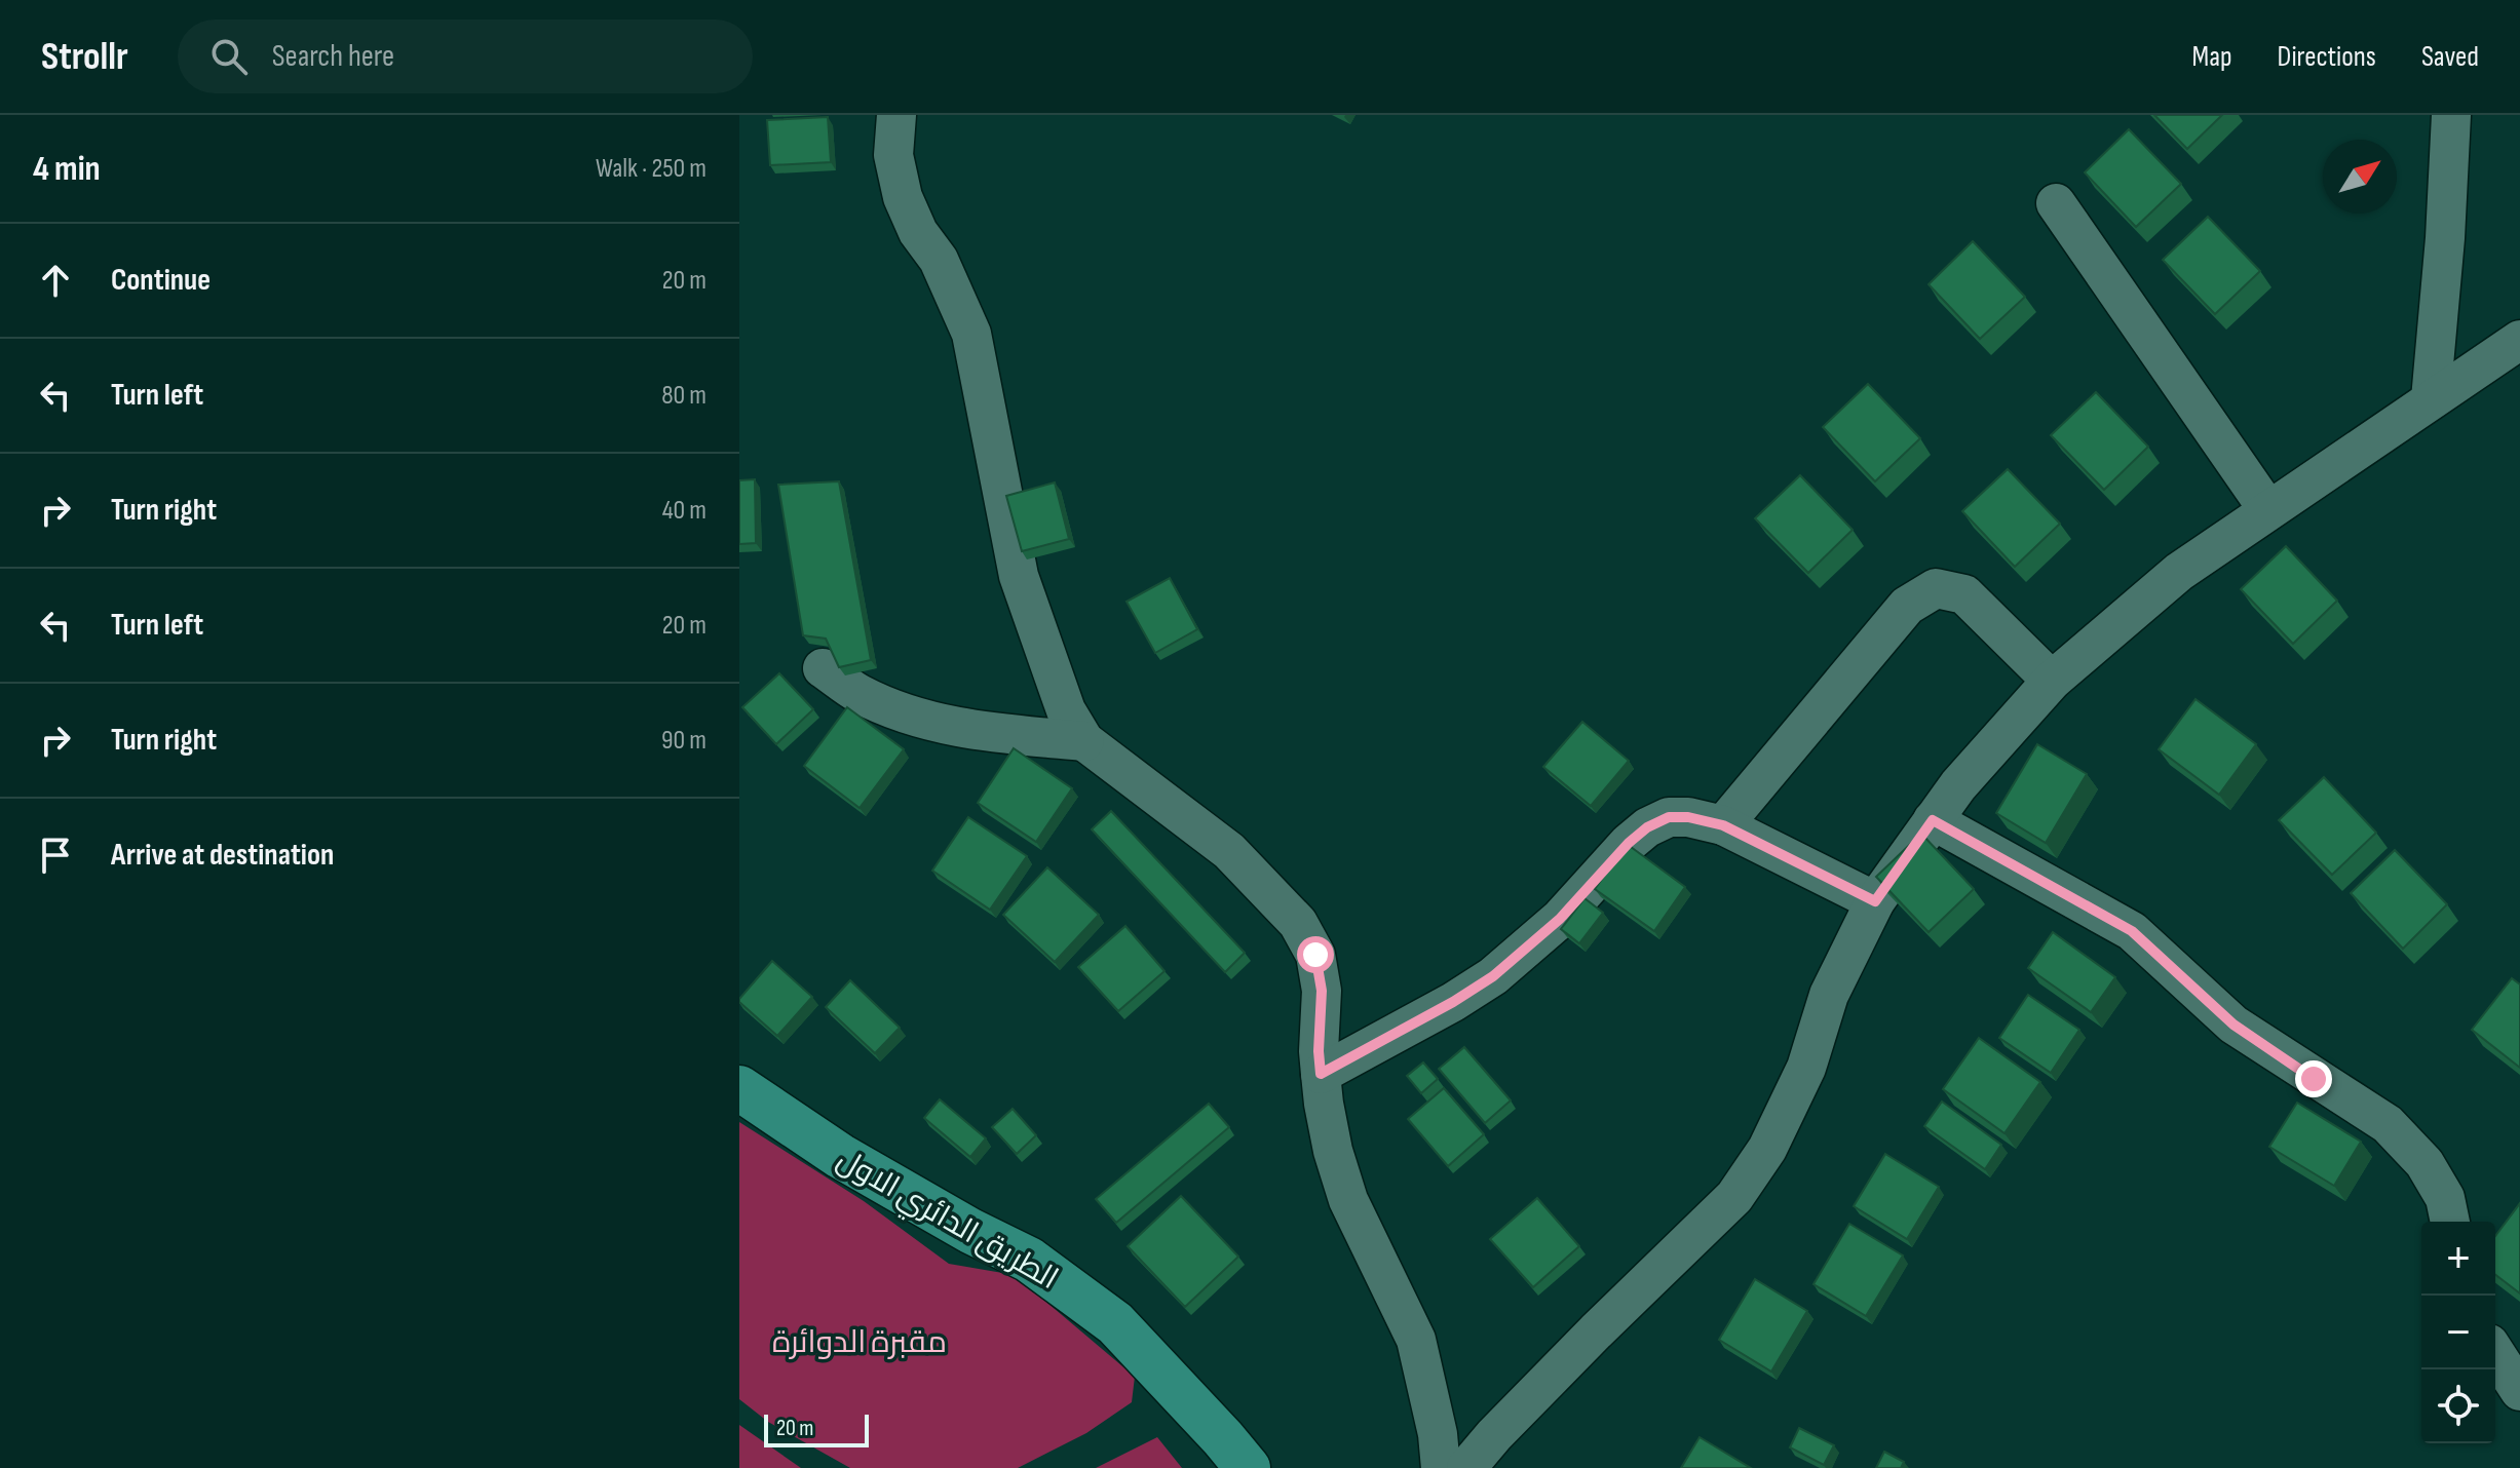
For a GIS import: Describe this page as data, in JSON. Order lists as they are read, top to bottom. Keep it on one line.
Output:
{"streets":{"main road":["الطريق الدائري الاول"]},"parks":["مقبرة الدوائرة"],"scale_bar":"20 m","north":"top right","page":{"header":"Strollr","search":"Search here","nav":["Map","Directions","Saved"],"heading":["4 min","Walk · 250 m"],"list":[["Continue","20 m"],["Turn left","80 m"],["Turn right","40 m"],["Turn left","20 m"],["Turn right","90 m"],"Arrive at destination"],"map_buttons":["+","−"],"scale":"20 m"}}
